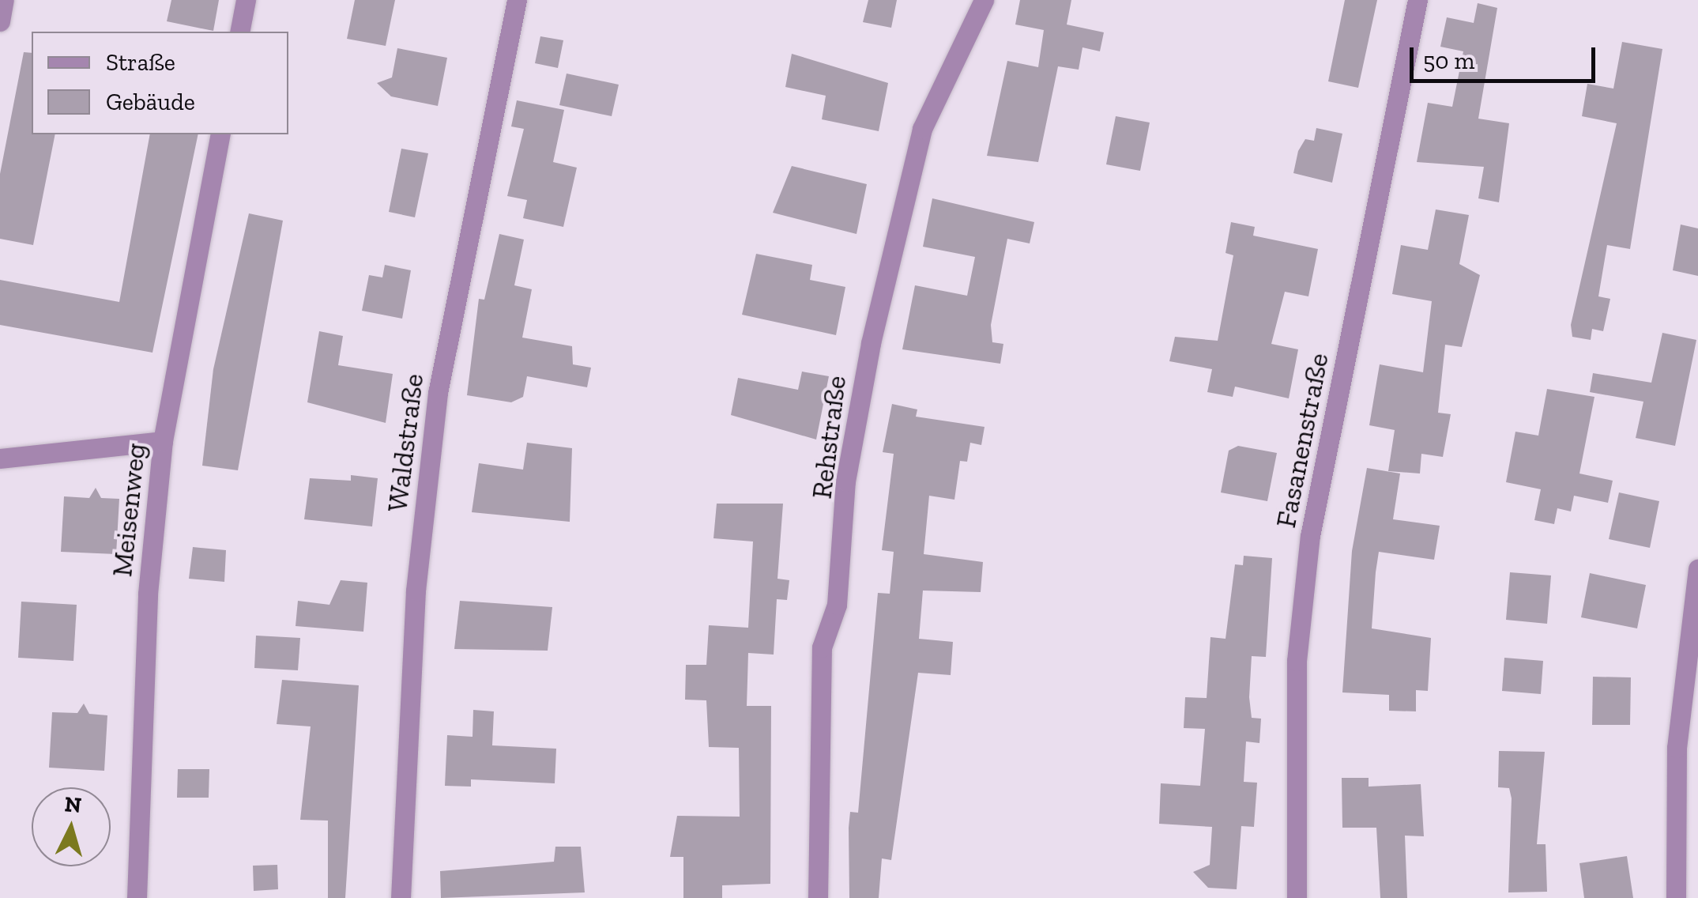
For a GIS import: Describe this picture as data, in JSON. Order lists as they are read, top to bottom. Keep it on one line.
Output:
{"streets":{"street":["Rehstraße","Fasanenstraße","Waldstraße","Meisenweg"]},"legend":["Straße","Gebäude"],"scale_bar":"50 m","north":"top"}
